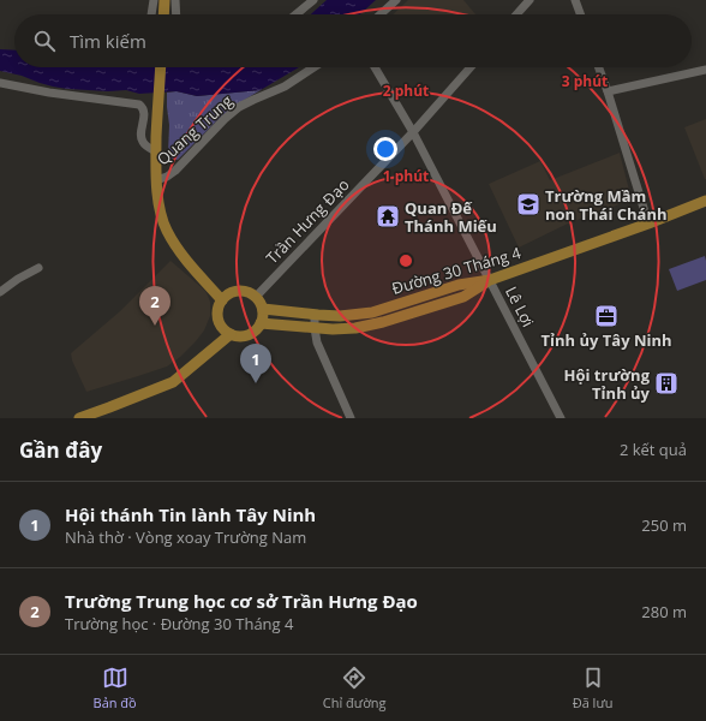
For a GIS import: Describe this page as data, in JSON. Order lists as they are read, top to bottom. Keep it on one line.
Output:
{"streets":{"main road":["Đường 30 Tháng 4"],"street":["Quang Trung","Trần Hưng Đạo","Lê Lợi"]},"crossings":[["Trần Hưng Đạo","Đường 30 Tháng 4"],["Trần Hưng Đạo","Lê Lợi"],["Đường 30 Tháng 4","Lê Lợi"]],"places":{"school or university":["Trường Mầm non Thái Chánh"],"temple":["Quan Đế Thánh Miếu"],"office":["Tỉnh ủy Tây Ninh"],"building":["Hội trường Tỉnh ủy"]},"page":{"search":"Tìm kiếm","pins":["2","1"],"heading":["Gần đây","2 kết quả"],"list":[{"mark":"1","name":"Hội thánh Tin lành Tây Ninh","note":"Nhà thờ · Vòng xoay Trường Nam","value":"250 m"},{"mark":"2","name":"Trường Trung học cơ sở Trần Hưng Đạo","note":"Trường học · Đường 30 Tháng 4","value":"280 m"}],"nav":["Bản đồ","Chỉ đường","Đã lưu"]},"rings":["3 phút","2 phút","1 phút"]}
